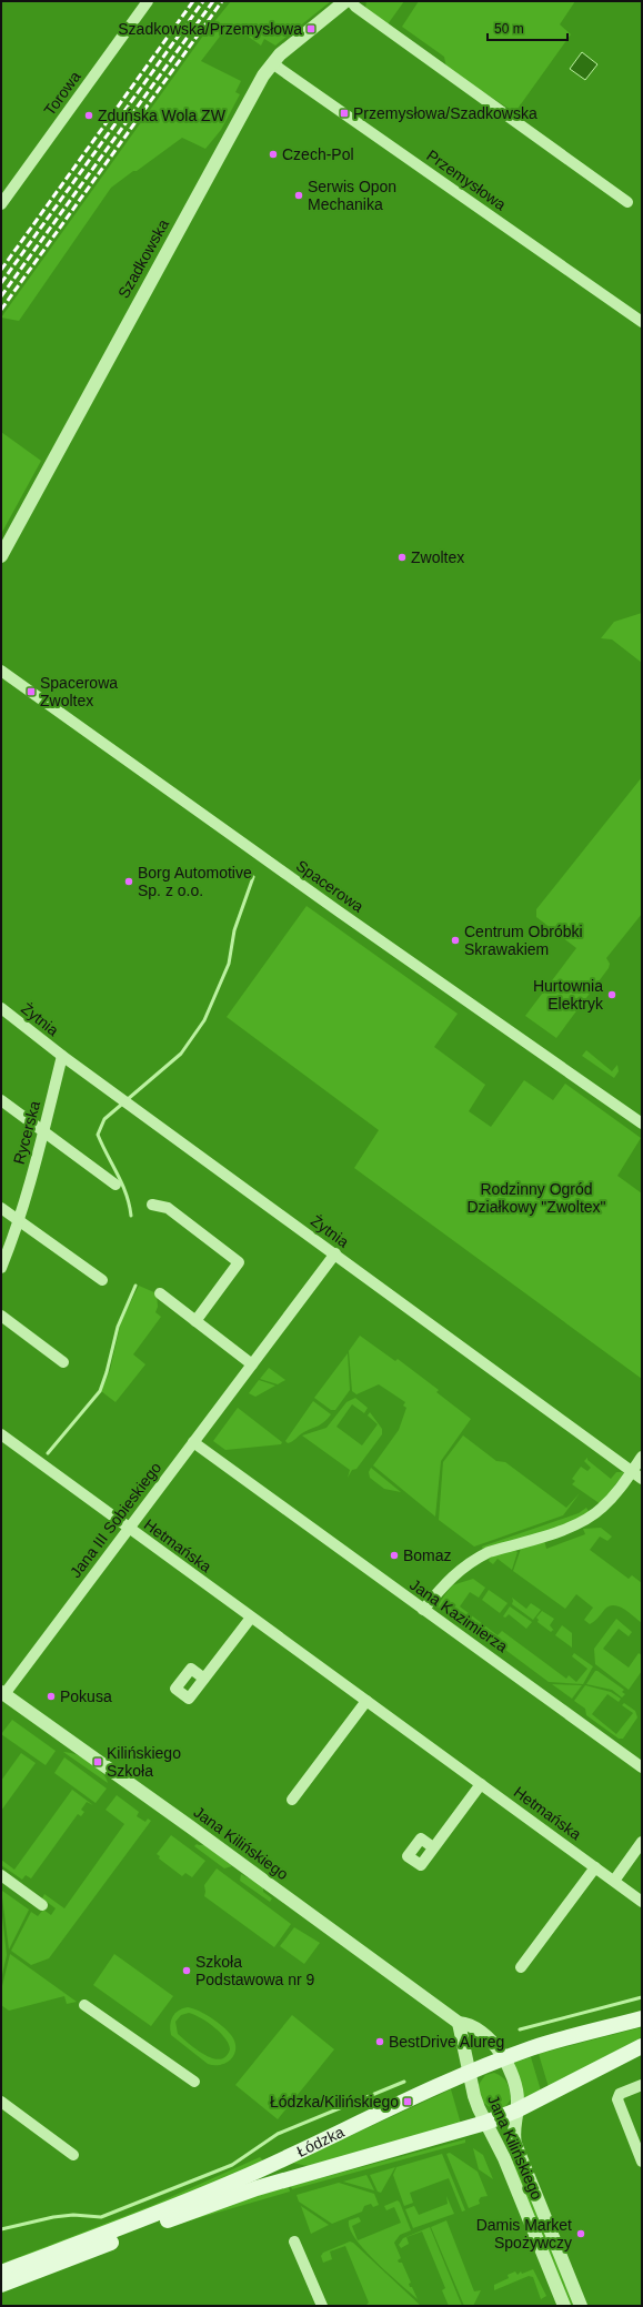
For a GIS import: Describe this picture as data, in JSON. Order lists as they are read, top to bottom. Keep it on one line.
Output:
{"streets":{"main road":["Łódzka"],"street":["Torowa","Przemysłowa","Szadkowska","Spacerowa","Żytnia","Rycerska","Jana III Sobieskiego","Hetmańska","Jana Kazimierza","Jana Kilińskiego"]},"crossings":[["Przemysłowa","Szadkowska"],["Żytnia","Rycerska"],["Żytnia","Jana III Sobieskiego"],["Jana III Sobieskiego","Hetmańska"],["Jana III Sobieskiego","Jana Kazimierza"],["Jana III Sobieskiego","Jana Kilińskiego"],["Jana Kilińskiego","Łódzka"]],"parks":["Rodzinny Ogród Działkowy \"Zwoltex\""],"places":{"transit":["Szadkowska/Przemysłowa","Przemysłowa/Szadkowska","Spacerowa Zwoltex","Kilińskiego Szkoła","Łódzka/Kilińskiego"],"other":["Zduńska Wola ZW","Czech-Pol","Serwis Opon Mechanika","Zwoltex","Borg Automotive Sp. z o.o.","Centrum Obróbki Skrawakiem","Hurtownia Elektryk","Bomaz","Pokusa","Szkoła Podstawowa nr 9","BestDrive Alureg","Damis Market Spożywczy"]},"scale_bar":"50 m"}
